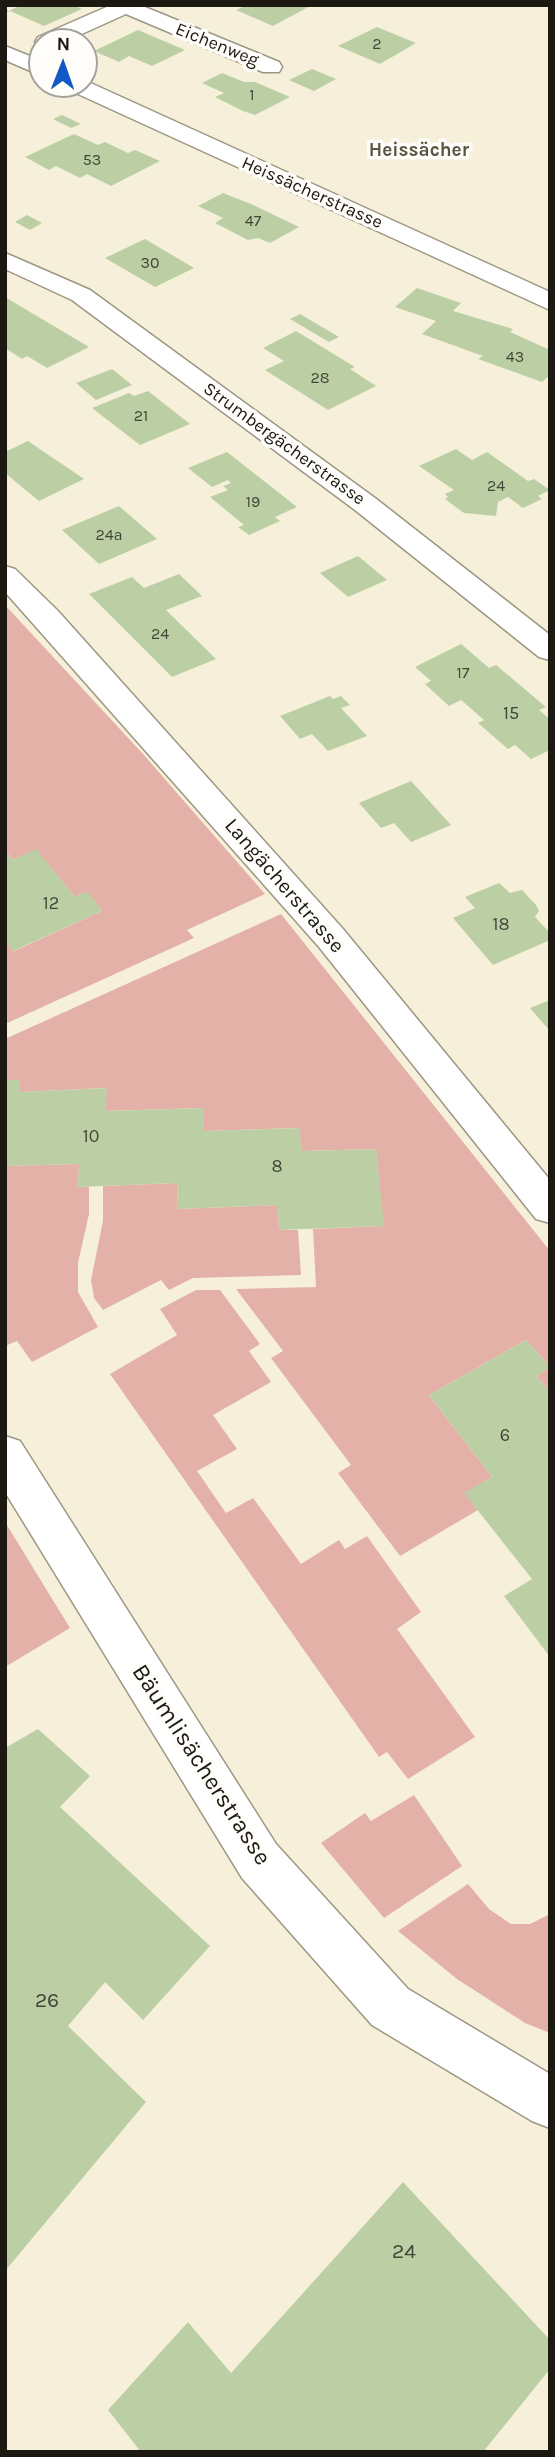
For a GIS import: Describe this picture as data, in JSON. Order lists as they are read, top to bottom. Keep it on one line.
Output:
{"streets":{"street":["Eichenweg","Heissächerstrasse","Strumbergächerstrasse","Langächerstrasse","Bäumlisächerstrasse"]},"districts":["Heissächer"],"house_numbers":["2","1","53","47","30","43","28","21","24","19","24a","24","17","15","12","18","10","8","6","26","24"],"north":"top"}
